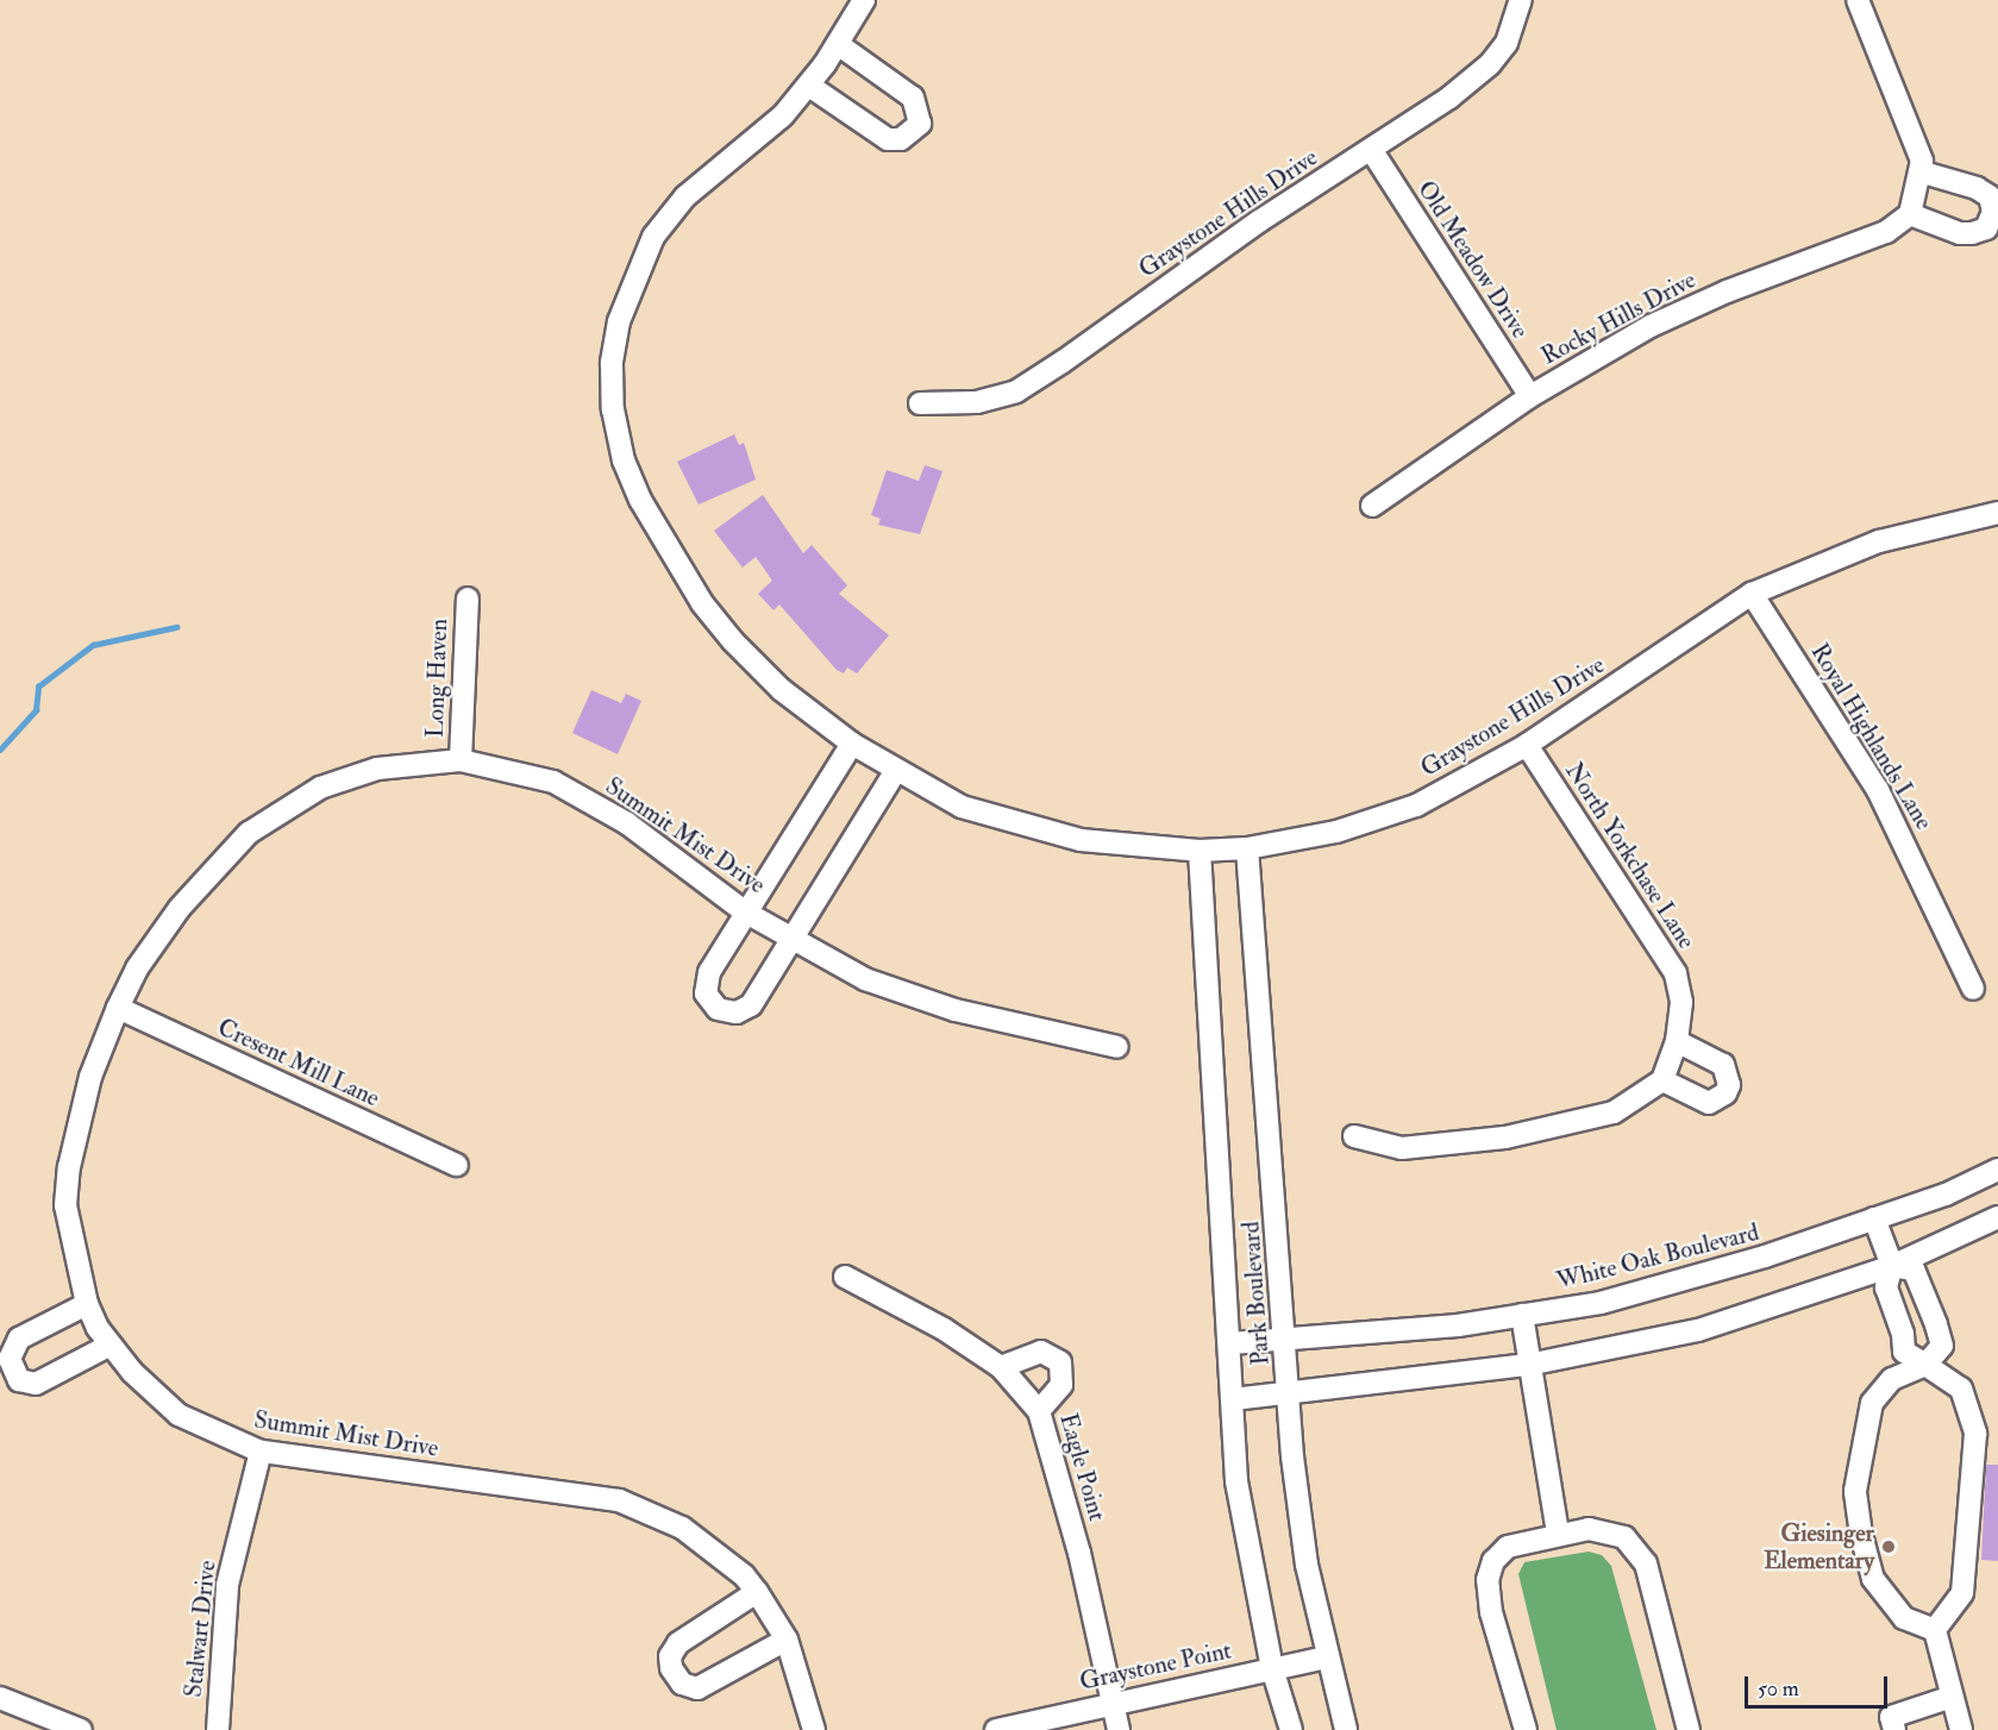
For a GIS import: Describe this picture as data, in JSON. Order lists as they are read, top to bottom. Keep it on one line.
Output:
{"streets":{"street":["Graystone Hills Drive","Old Meadow Drive","Rocky Hills Drive","Long Haven","Royal Highlands Lane","Summit Mist Drive","North Yorkchase Lane","Cresent Mill Lane","White Oak Boulevard","Park Boulevard","Eagle Point","Stalwart Drive","Graystone Point"]},"crossings":[["Graystone Hills Drive","Old Meadow Drive"],["Graystone Hills Drive","Royal Highlands Lane"],["Graystone Hills Drive","North Yorkchase Lane"],["Graystone Hills Drive","Park Boulevard"],["Old Meadow Drive","Rocky Hills Drive"],["Long Haven","Summit Mist Drive"],["Summit Mist Drive","Cresent Mill Lane"],["Summit Mist Drive","Stalwart Drive"],["White Oak Boulevard","Park Boulevard"],["Park Boulevard","Graystone Point"],["Eagle Point","Graystone Point"]],"places":["Giesinger Elementary"],"scale_bar":"50 m"}
